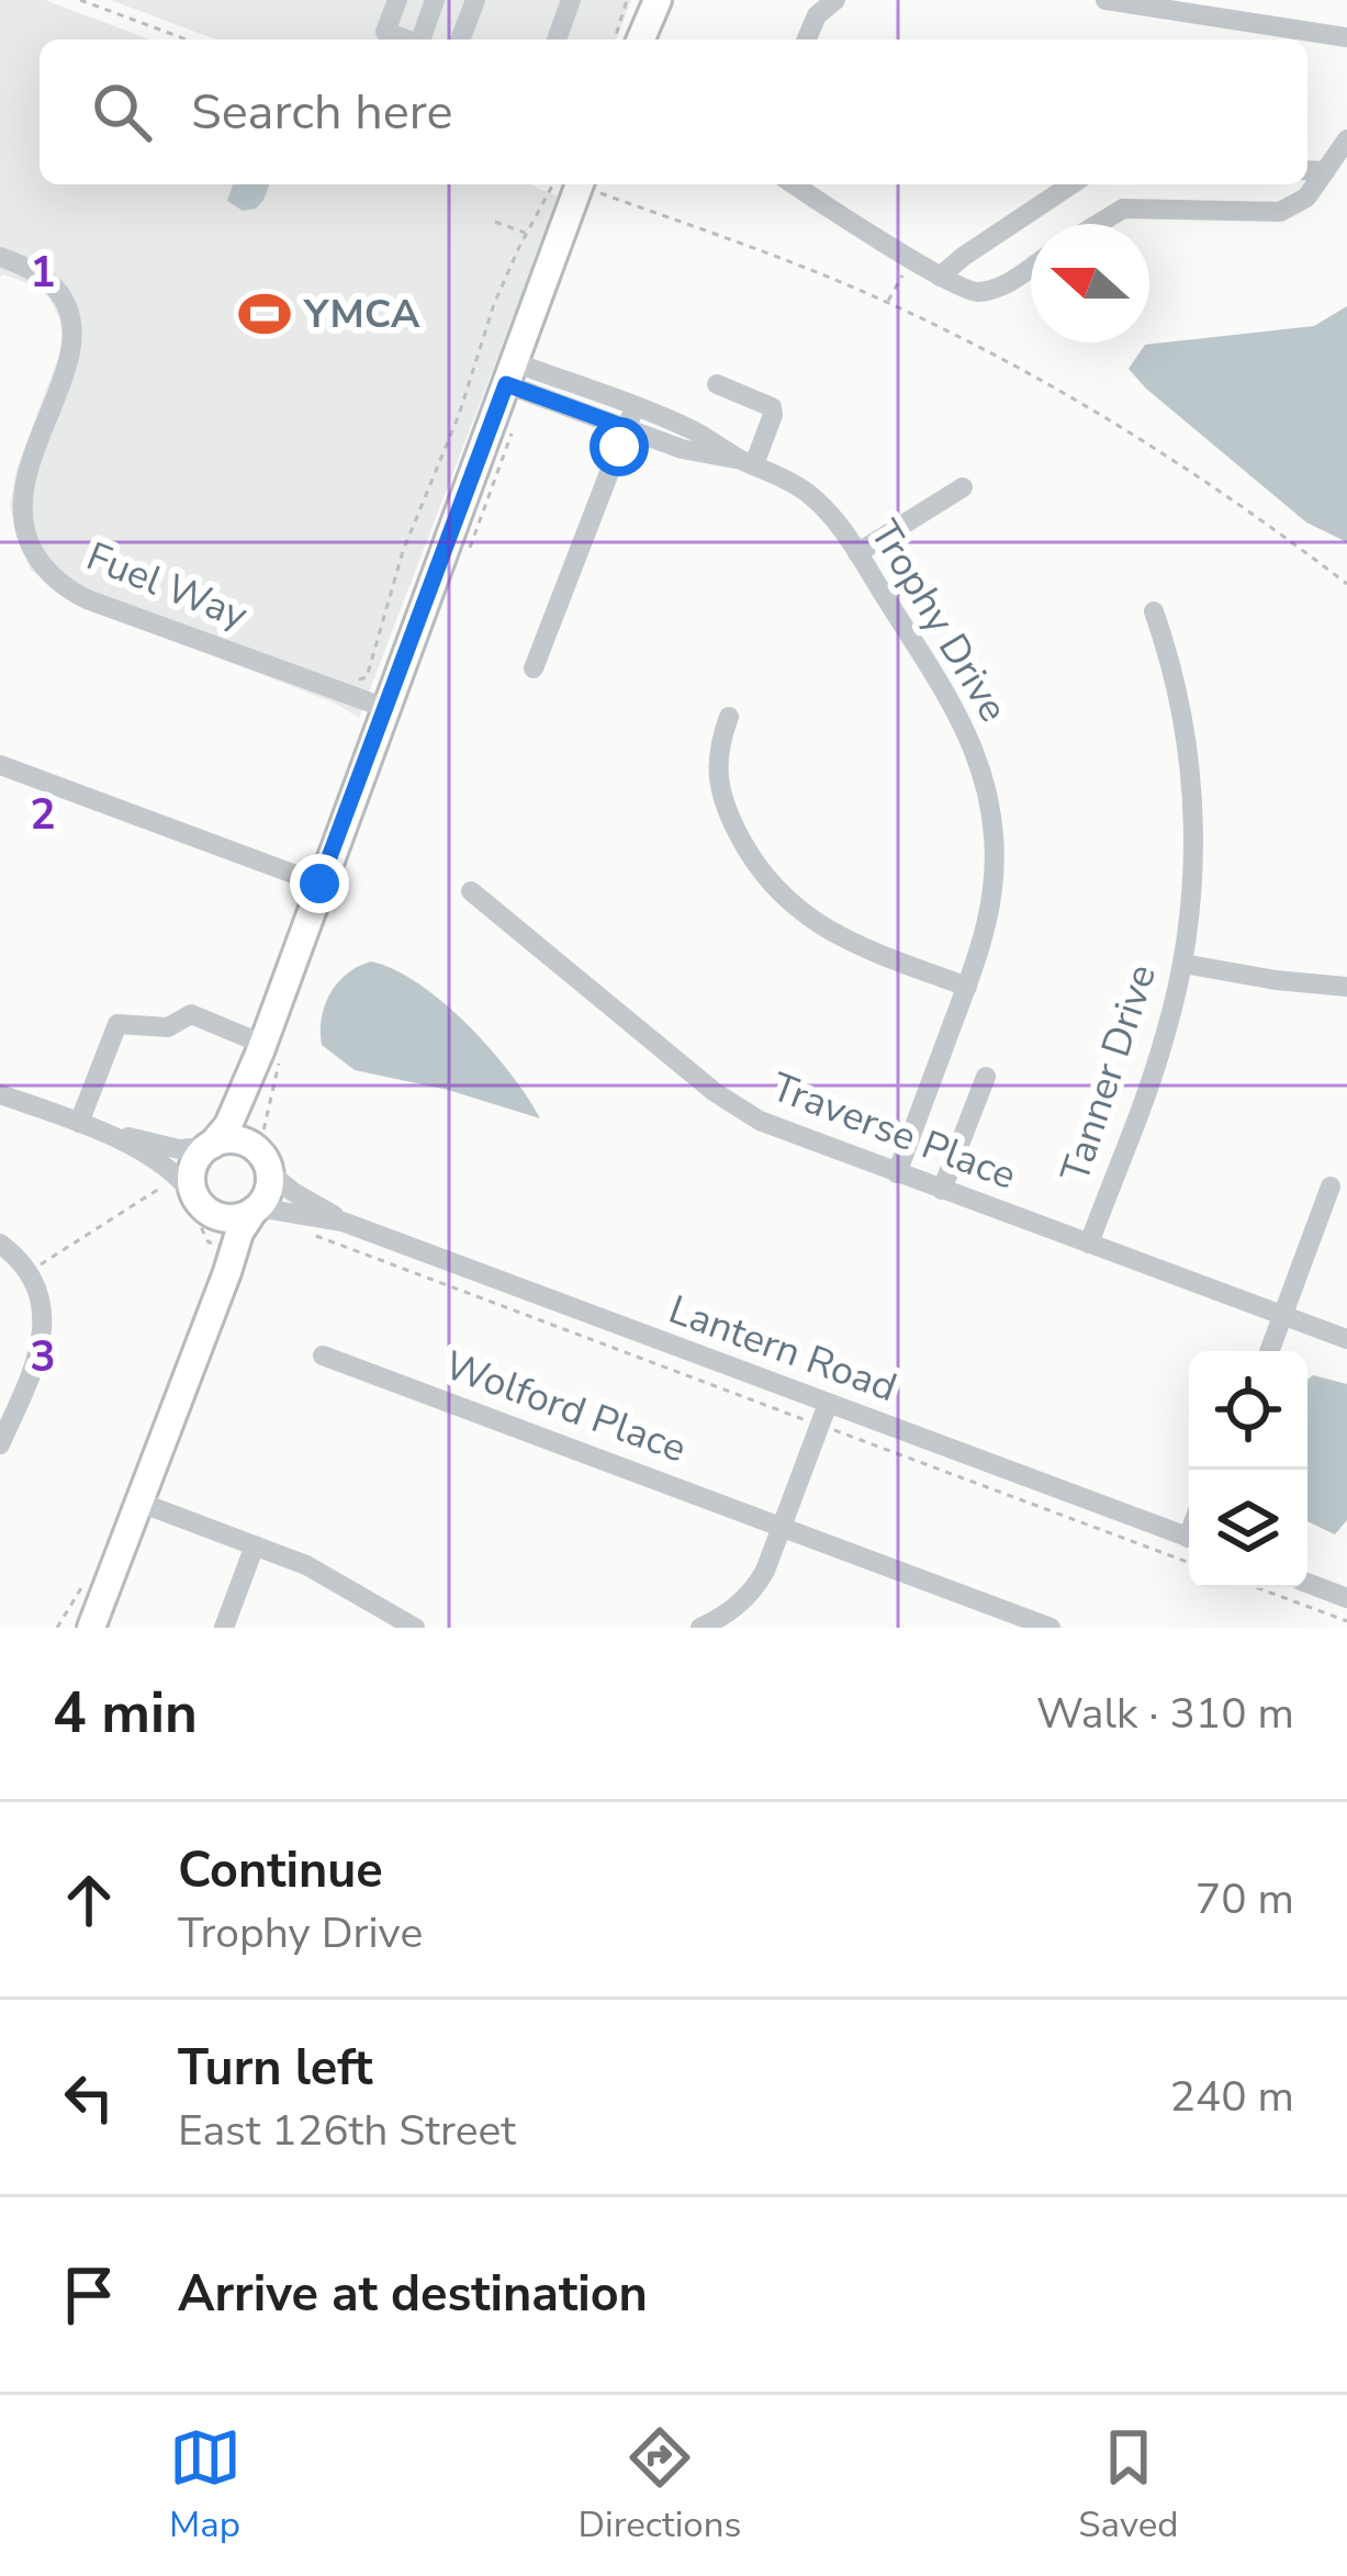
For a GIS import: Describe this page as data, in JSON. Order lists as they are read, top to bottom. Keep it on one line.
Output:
{"streets":{"street":["Fuel Way","Trophy Drive","Tanner Drive","Traverse Place","Lantern Road","Wolford Place"]},"crossings":[["Trophy Drive","Traverse Place"],["Tanner Drive","Traverse Place"]],"places":{"sports":["YMCA"]},"north":"left","page":{"search":"Search here","heading":["4 min","Walk · 310 m"],"list":[["Continue","Trophy Drive","70 m"],["Turn left","East 126th Street","240 m"],"Arrive at destination"],"nav":["Map","Directions","Saved"]},"grid":{"rows":["1","2","3"]}}
